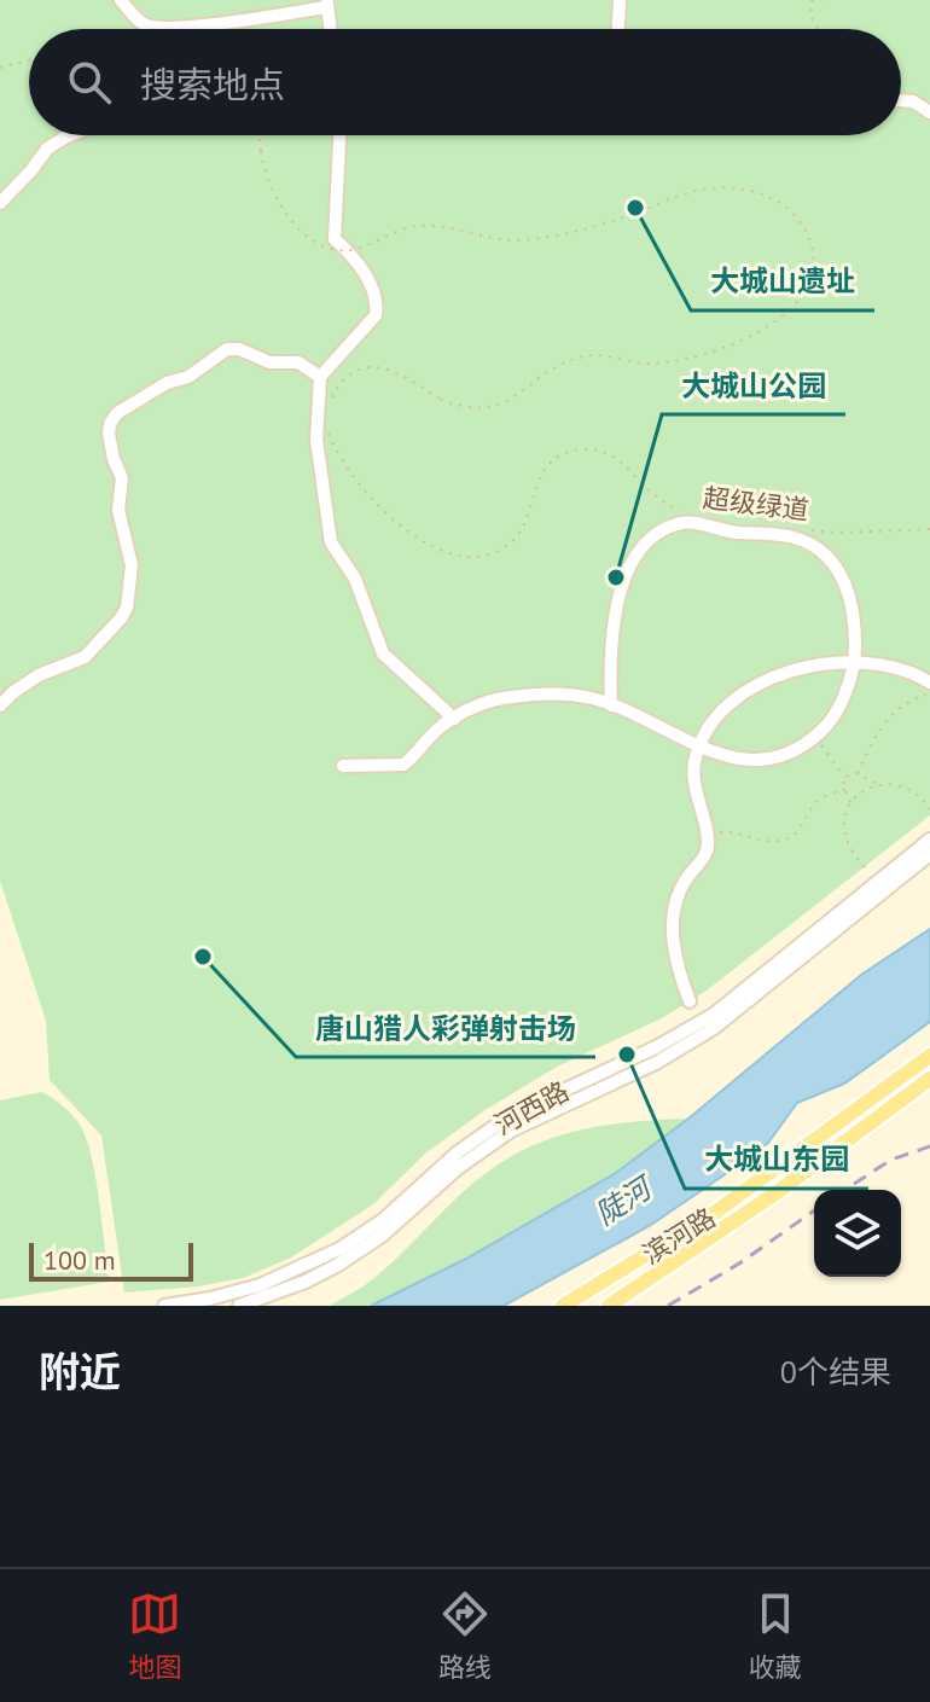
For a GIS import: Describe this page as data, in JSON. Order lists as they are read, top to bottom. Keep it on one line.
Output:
{"streets":{"main road":["滨河路"],"street":["河西路"],"path":["超级绿道"]},"water":["陡河"],"places":["大城山遗址","大城山公园","唐山猎人彩弹射击场","大城山东园"],"scale_bar":"100 m","page":{"search":"搜索地点","scale":"100 m","heading":["附近","0个结果"],"nav":["地图","路线","收藏"]}}
